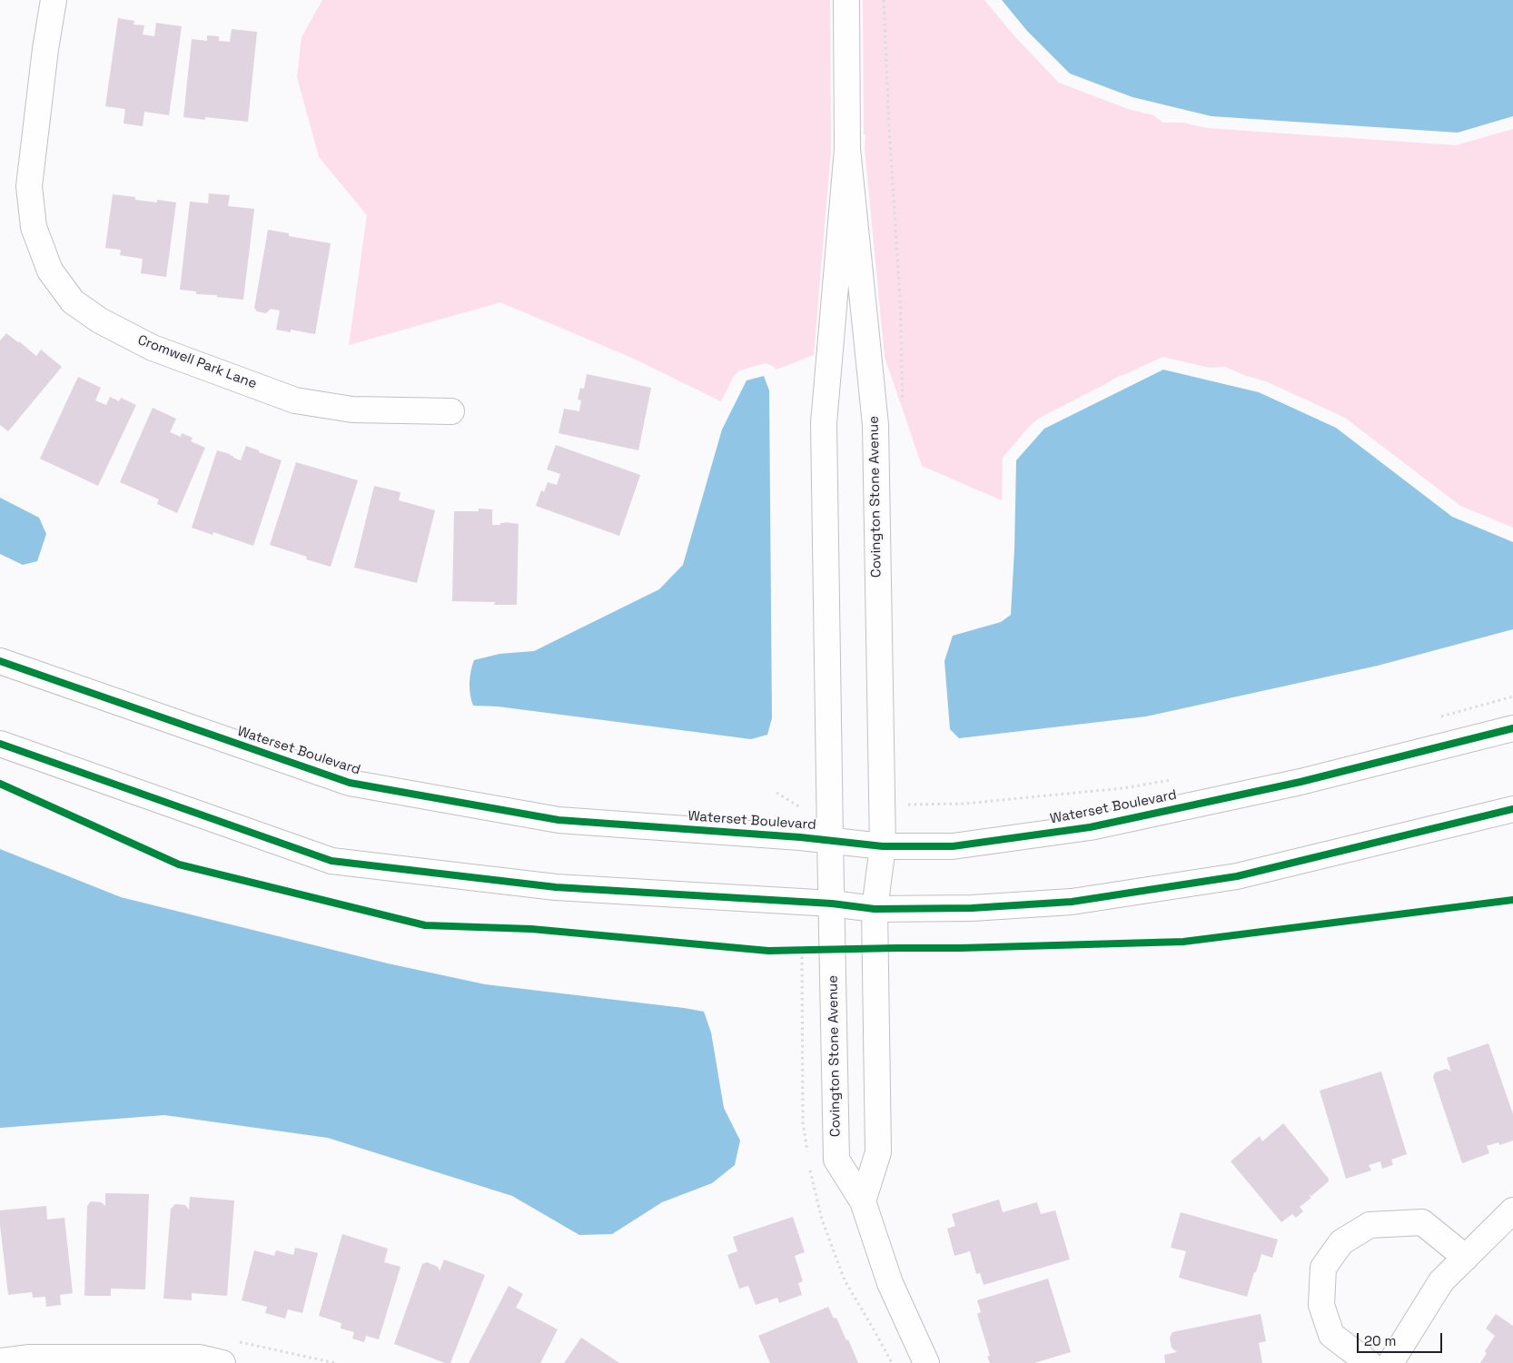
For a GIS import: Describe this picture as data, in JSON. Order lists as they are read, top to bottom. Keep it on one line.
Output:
{"streets":{"street":["Cromwell Park Lane","Covington Stone Avenue","Waterset Boulevard"]},"crossings":[["Covington Stone Avenue","Waterset Boulevard"]],"scale_bar":"20 m"}
